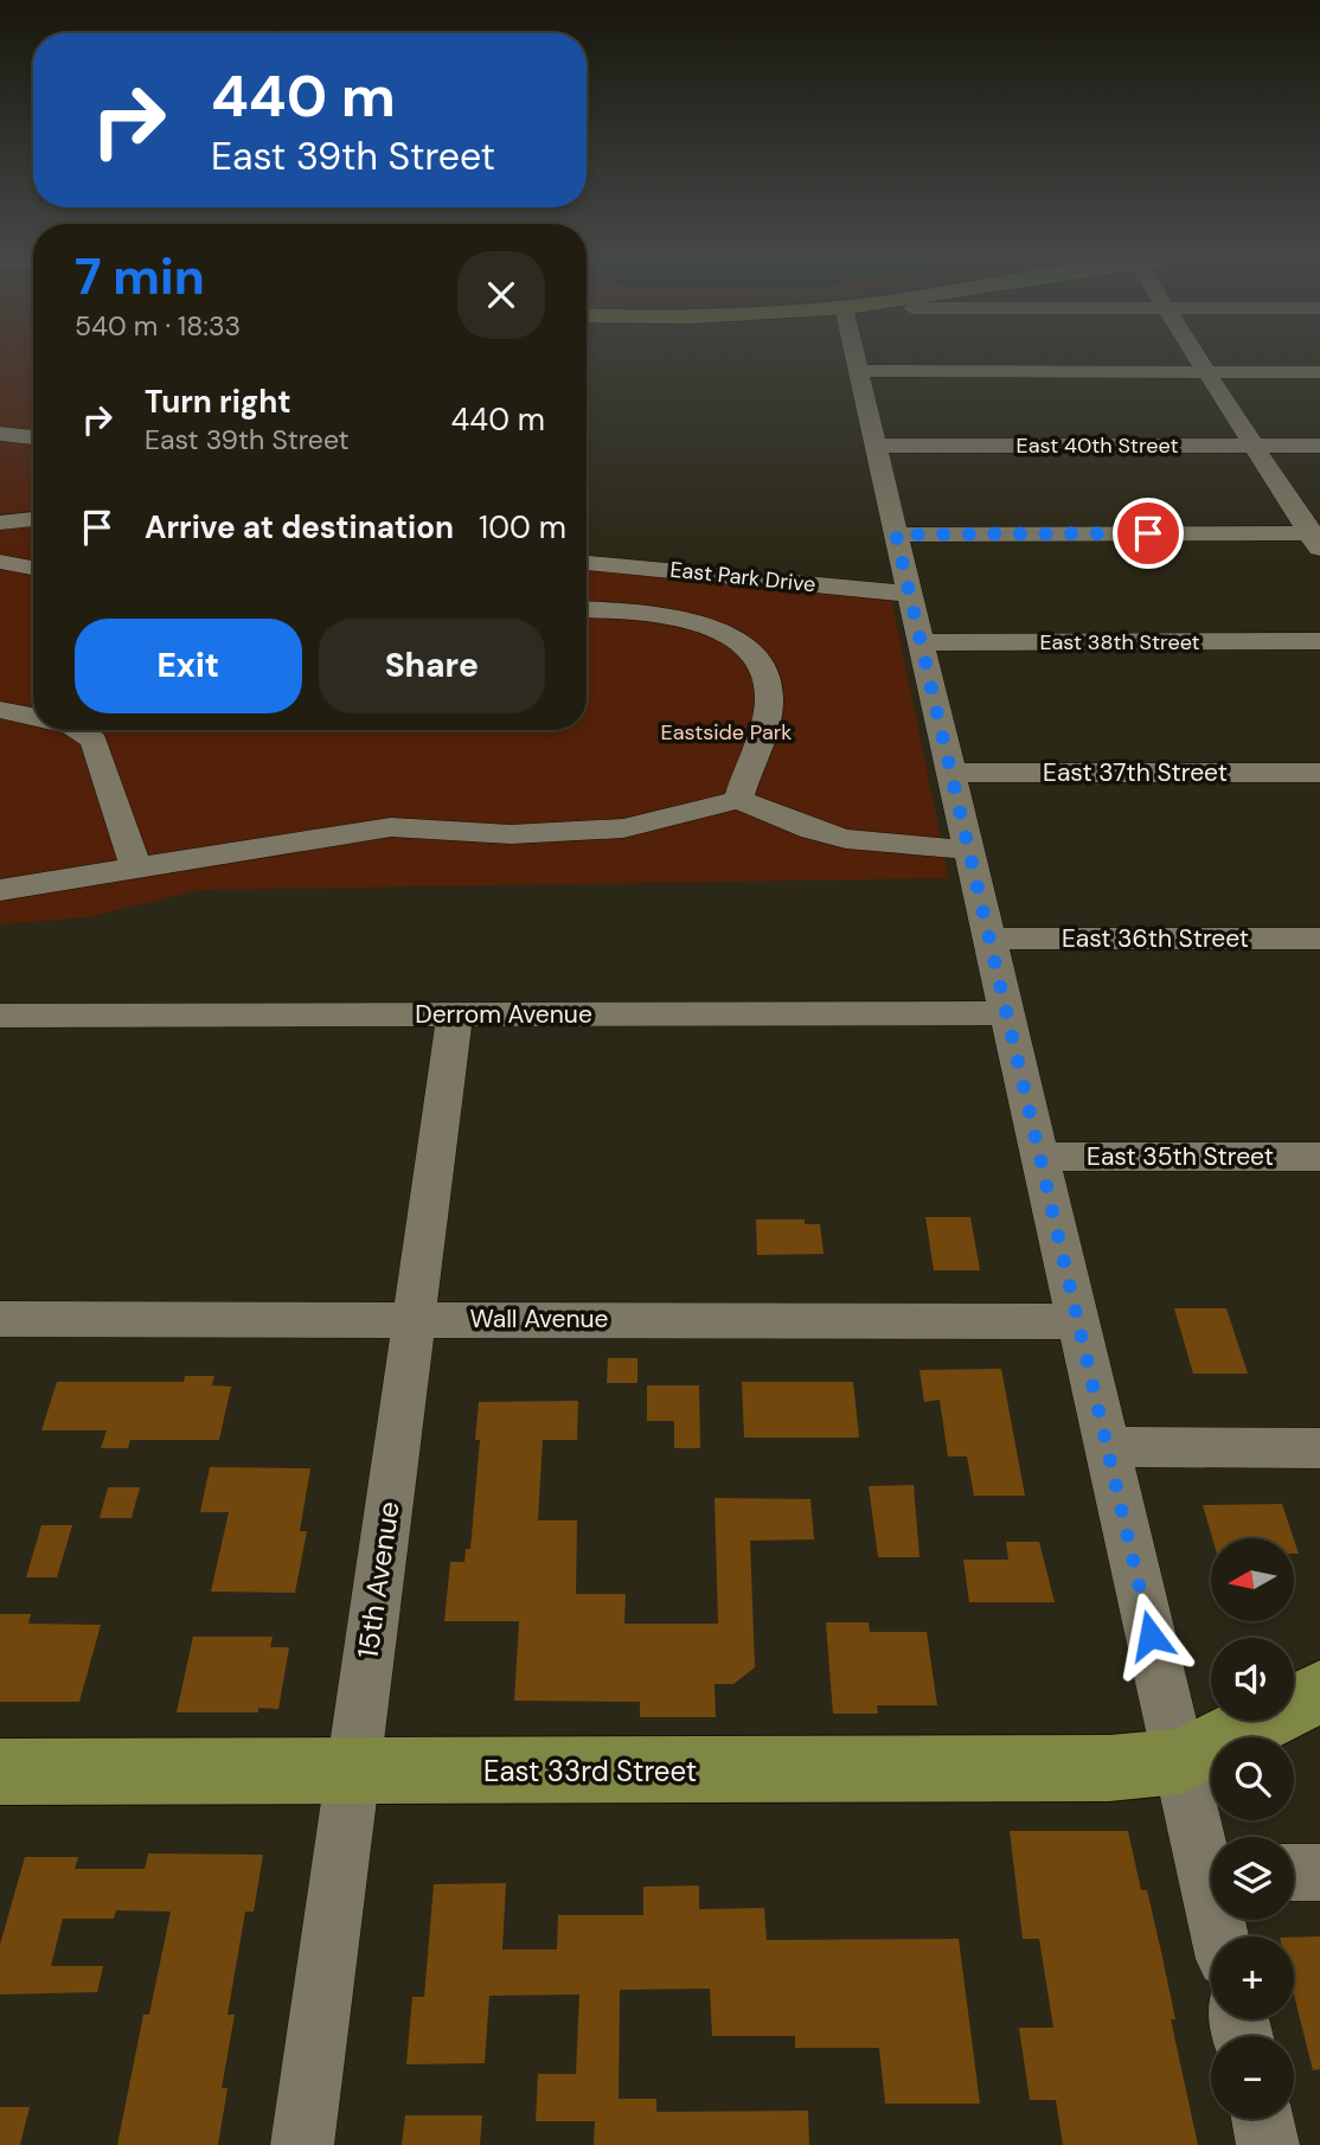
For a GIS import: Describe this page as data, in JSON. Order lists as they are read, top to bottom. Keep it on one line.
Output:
{"streets":{"main road":["East 33rd Street"],"street":["East 40th Street","East Park Drive","East 38th Street","East 37th Street","East 36th Street","Derrom Avenue","East 35th Street","Wall Avenue","15th Avenue"]},"crossings":[["Derrom Avenue","15th Avenue"],["Wall Avenue","15th Avenue"],["15th Avenue","East 33rd Street"]],"parks":["Eastside Park"],"north":"left","page":{"turn":["440 m","East 39th Street"],"heading":["7 min","540 m · 18:33"],"list":[{"name":"Turn right","note":"East 39th Street","value":"440 m"},{"name":"Arrive at destination","value":"100 m"}],"buttons":["Exit","Share"],"map_buttons":["+","−"]}}
